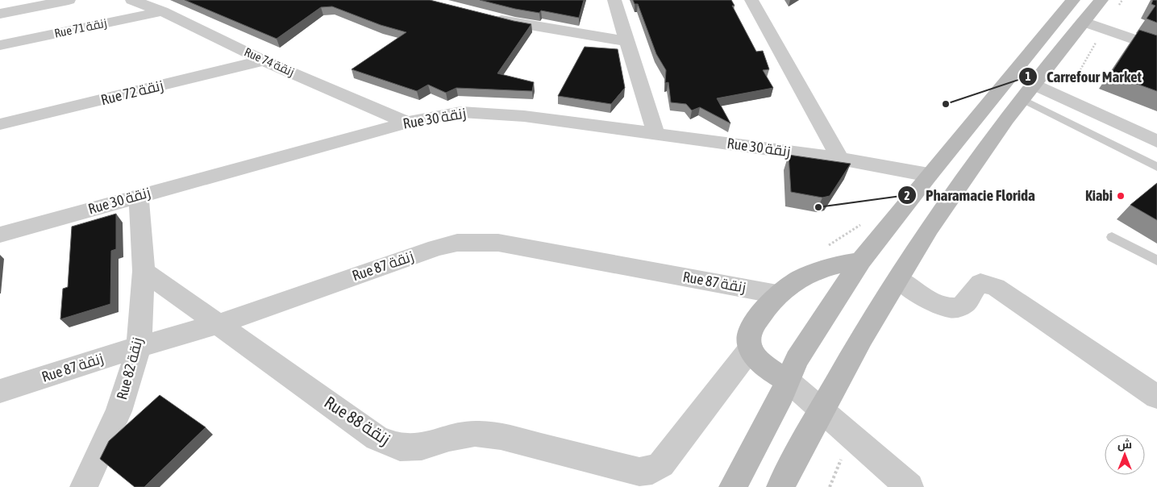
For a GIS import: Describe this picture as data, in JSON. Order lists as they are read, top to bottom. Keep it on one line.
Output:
{"streets":{"street":["Rue 71 زنقة","Rue 74 زنقة","Rue 72 زنقة","Rue 30 زنقة","Rue 87 زنقة","Rue 82 زنقة","Rue 88 زنقة"]},"crossings":[["Rue 71 زنقة","Rue 74 زنقة"],["Rue 74 زنقة","Rue 72 زنقة"],["Rue 74 زنقة","Rue 30 زنقة"],["Rue 30 زنقة","Rue 82 زنقة"],["Rue 87 زنقة","Rue 82 زنقة"],["Rue 87 زنقة","Rue 88 زنقة"],["Rue 82 زنقة","Rue 88 زنقة"]],"places":["Carrefour Market","Kiabi","Pharamacie Florida"],"north":"top"}
